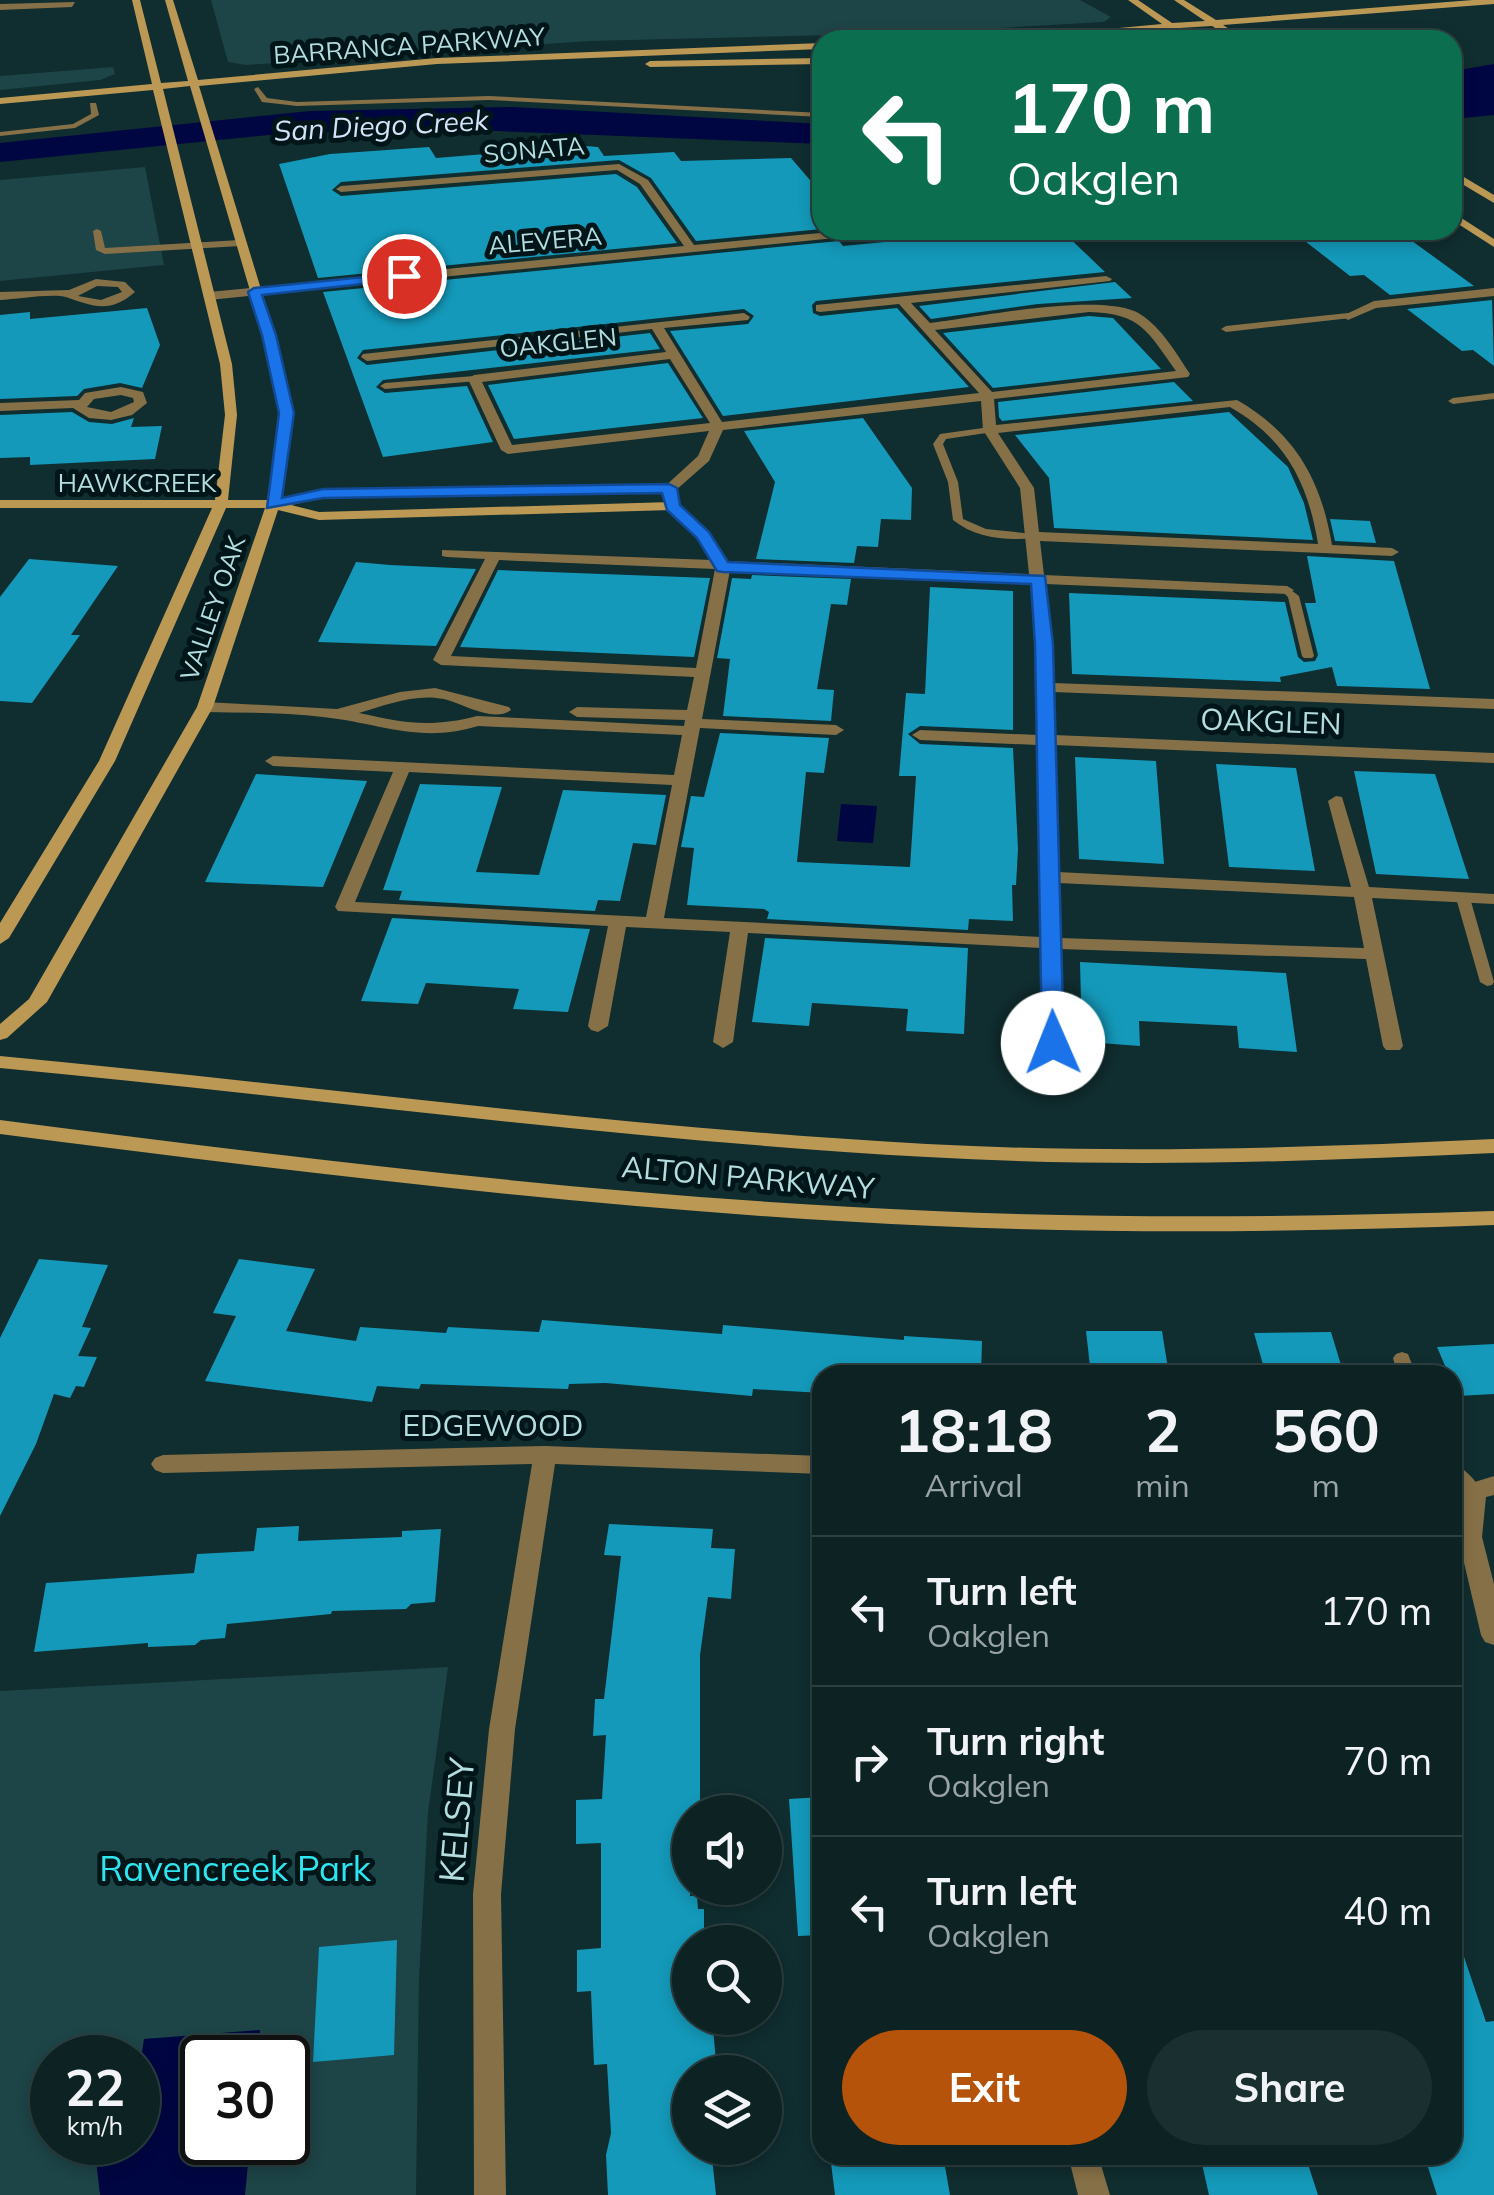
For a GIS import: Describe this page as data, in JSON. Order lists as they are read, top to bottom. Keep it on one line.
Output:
{"streets":{"street":["BARRANCA PARKWAY","SONATA","ALEVERA","OAKGLEN","HAWKCREEK","VALLEY OAK","ALTON PARKWAY","EDGEWOOD","KELSEY"]},"crossings":[["BARRANCA PARKWAY","VALLEY OAK"],["SONATA","ALEVERA"],["ALEVERA","VALLEY OAK"],["HAWKCREEK","VALLEY OAK"],["EDGEWOOD","KELSEY"]],"water":["San Diego Creek"],"parks":["Ravencreek Park"],"page":{"turn":["170 m","Oakglen"],"eta":["18:18","Arrival","2","min","560","m"],"list":[{"name":"Turn left","note":"Oakglen","value":"170 m"},{"name":"Turn right","note":"Oakglen","value":"70 m"},{"name":"Turn left","note":"Oakglen","value":"40 m"}],"buttons":["Exit","Share"],"speed":"22 km/h","limit":"30"}}
